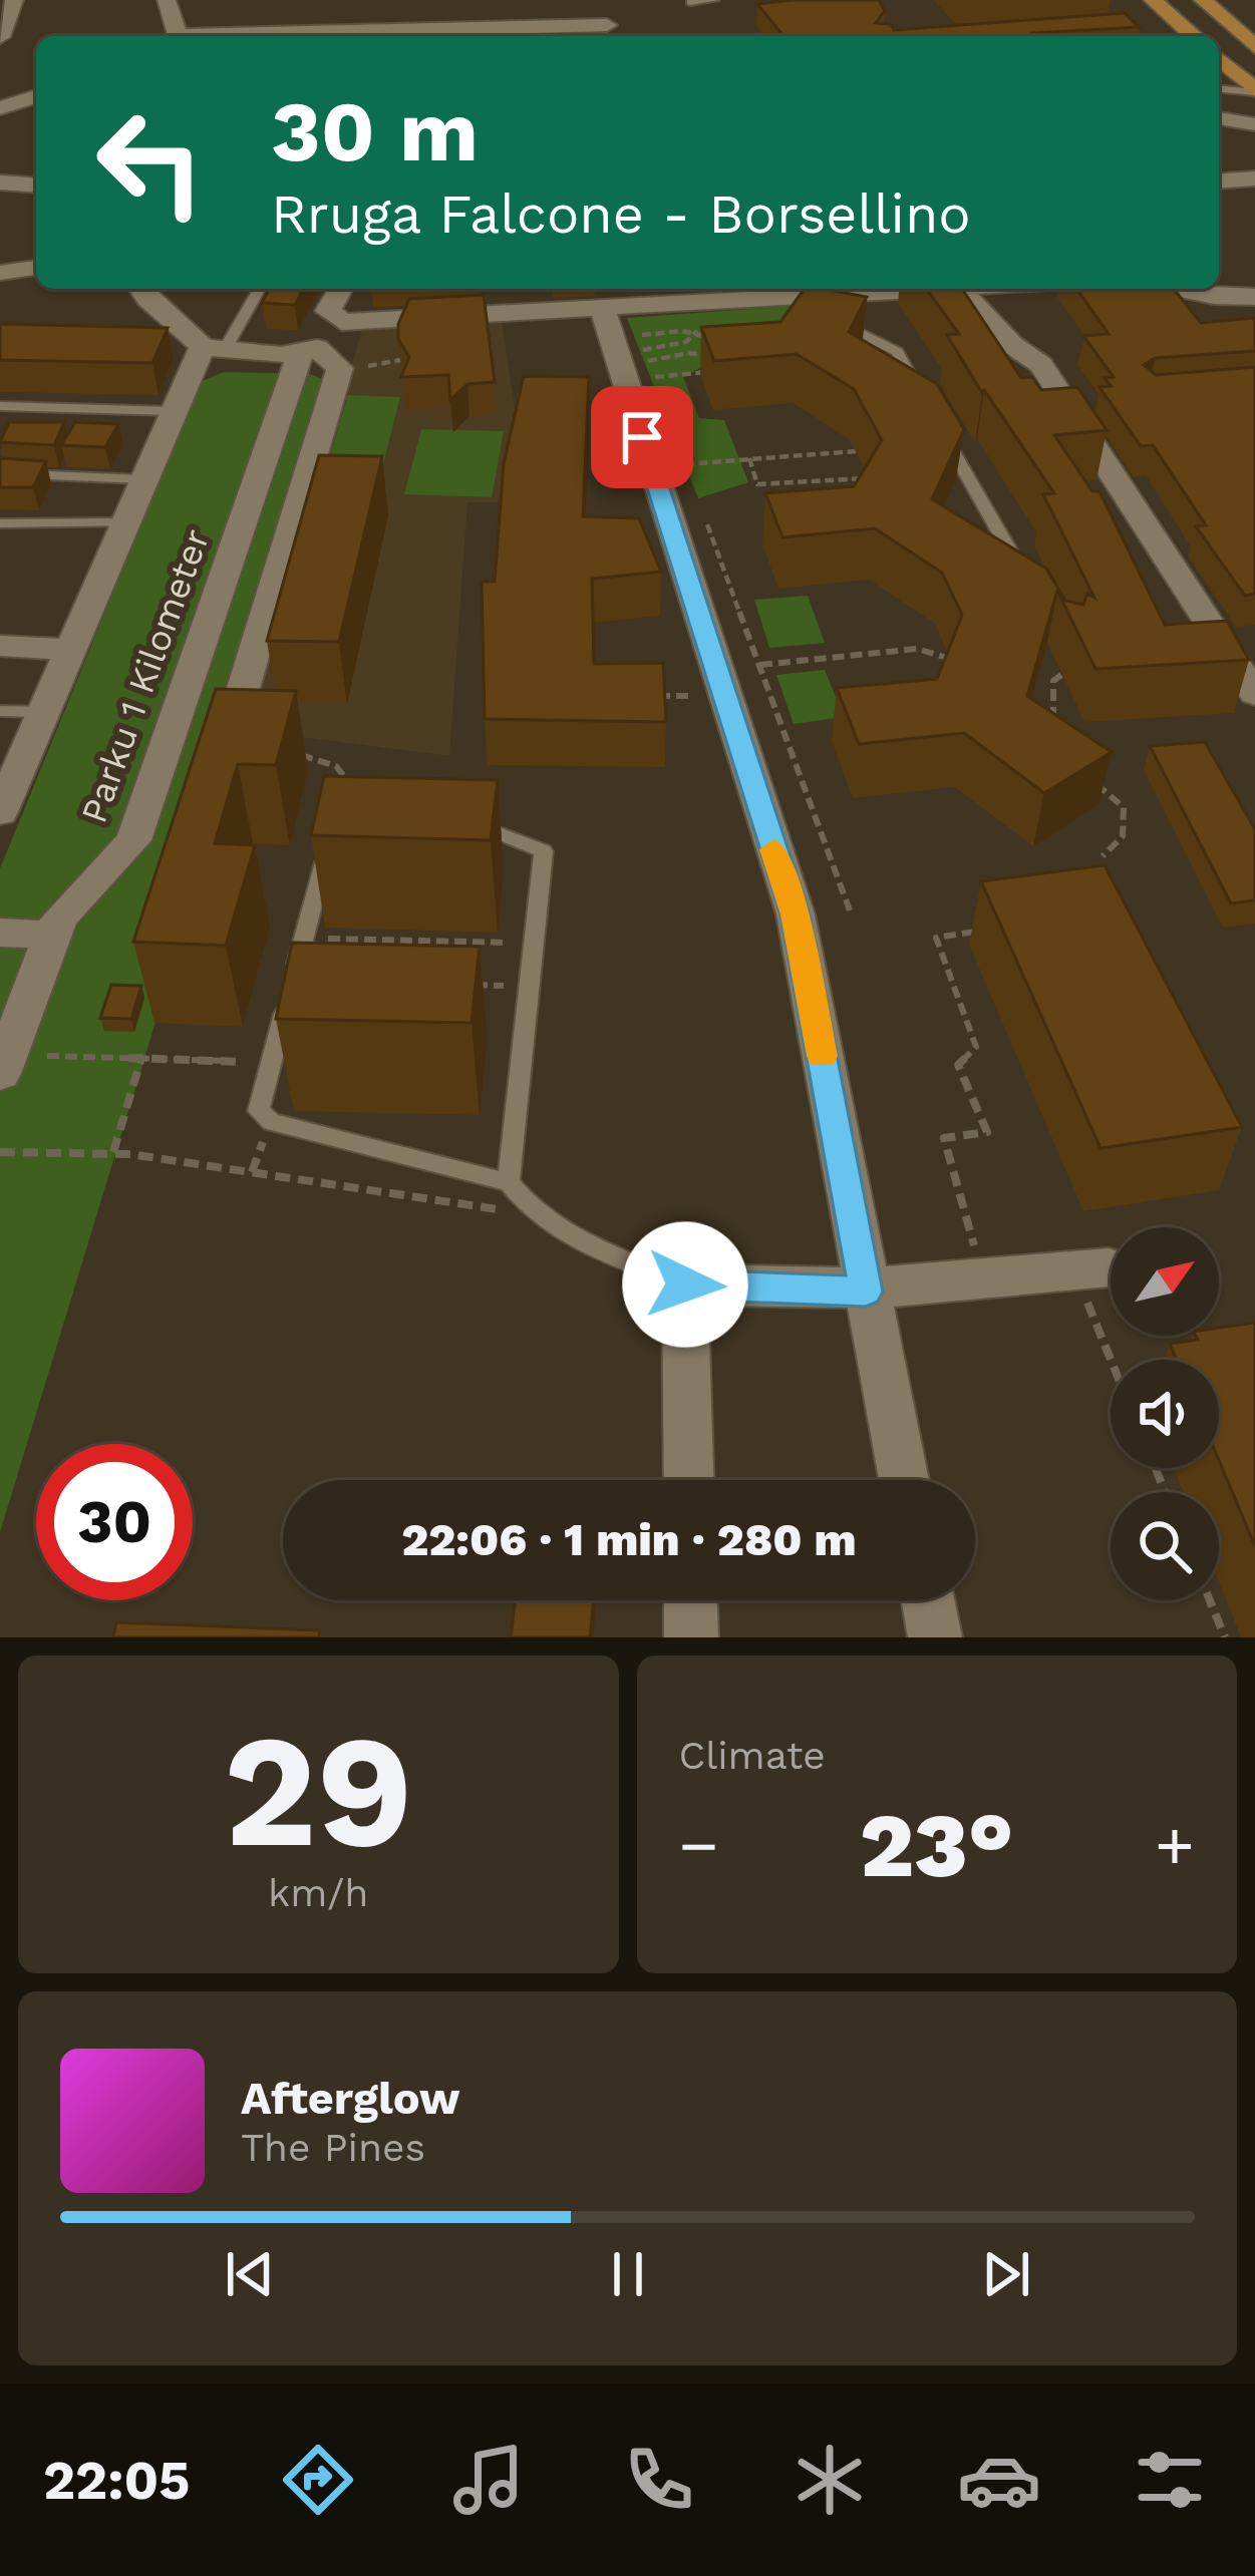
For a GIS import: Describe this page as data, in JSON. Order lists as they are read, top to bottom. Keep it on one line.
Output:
{"streets":{"street":["Parku 1 Kilometer"]},"north":"top right","page":{"turn":["30 m","Rruga Falcone - Borsellino"],"limit":"30","trip":"22:06 · 1 min · 280 m","tile":[["29","km/h"],"Climate"],"heat":["−","23°","+"],"song":["Afterglow","The Pines"],"tabs":"22:05"}}
